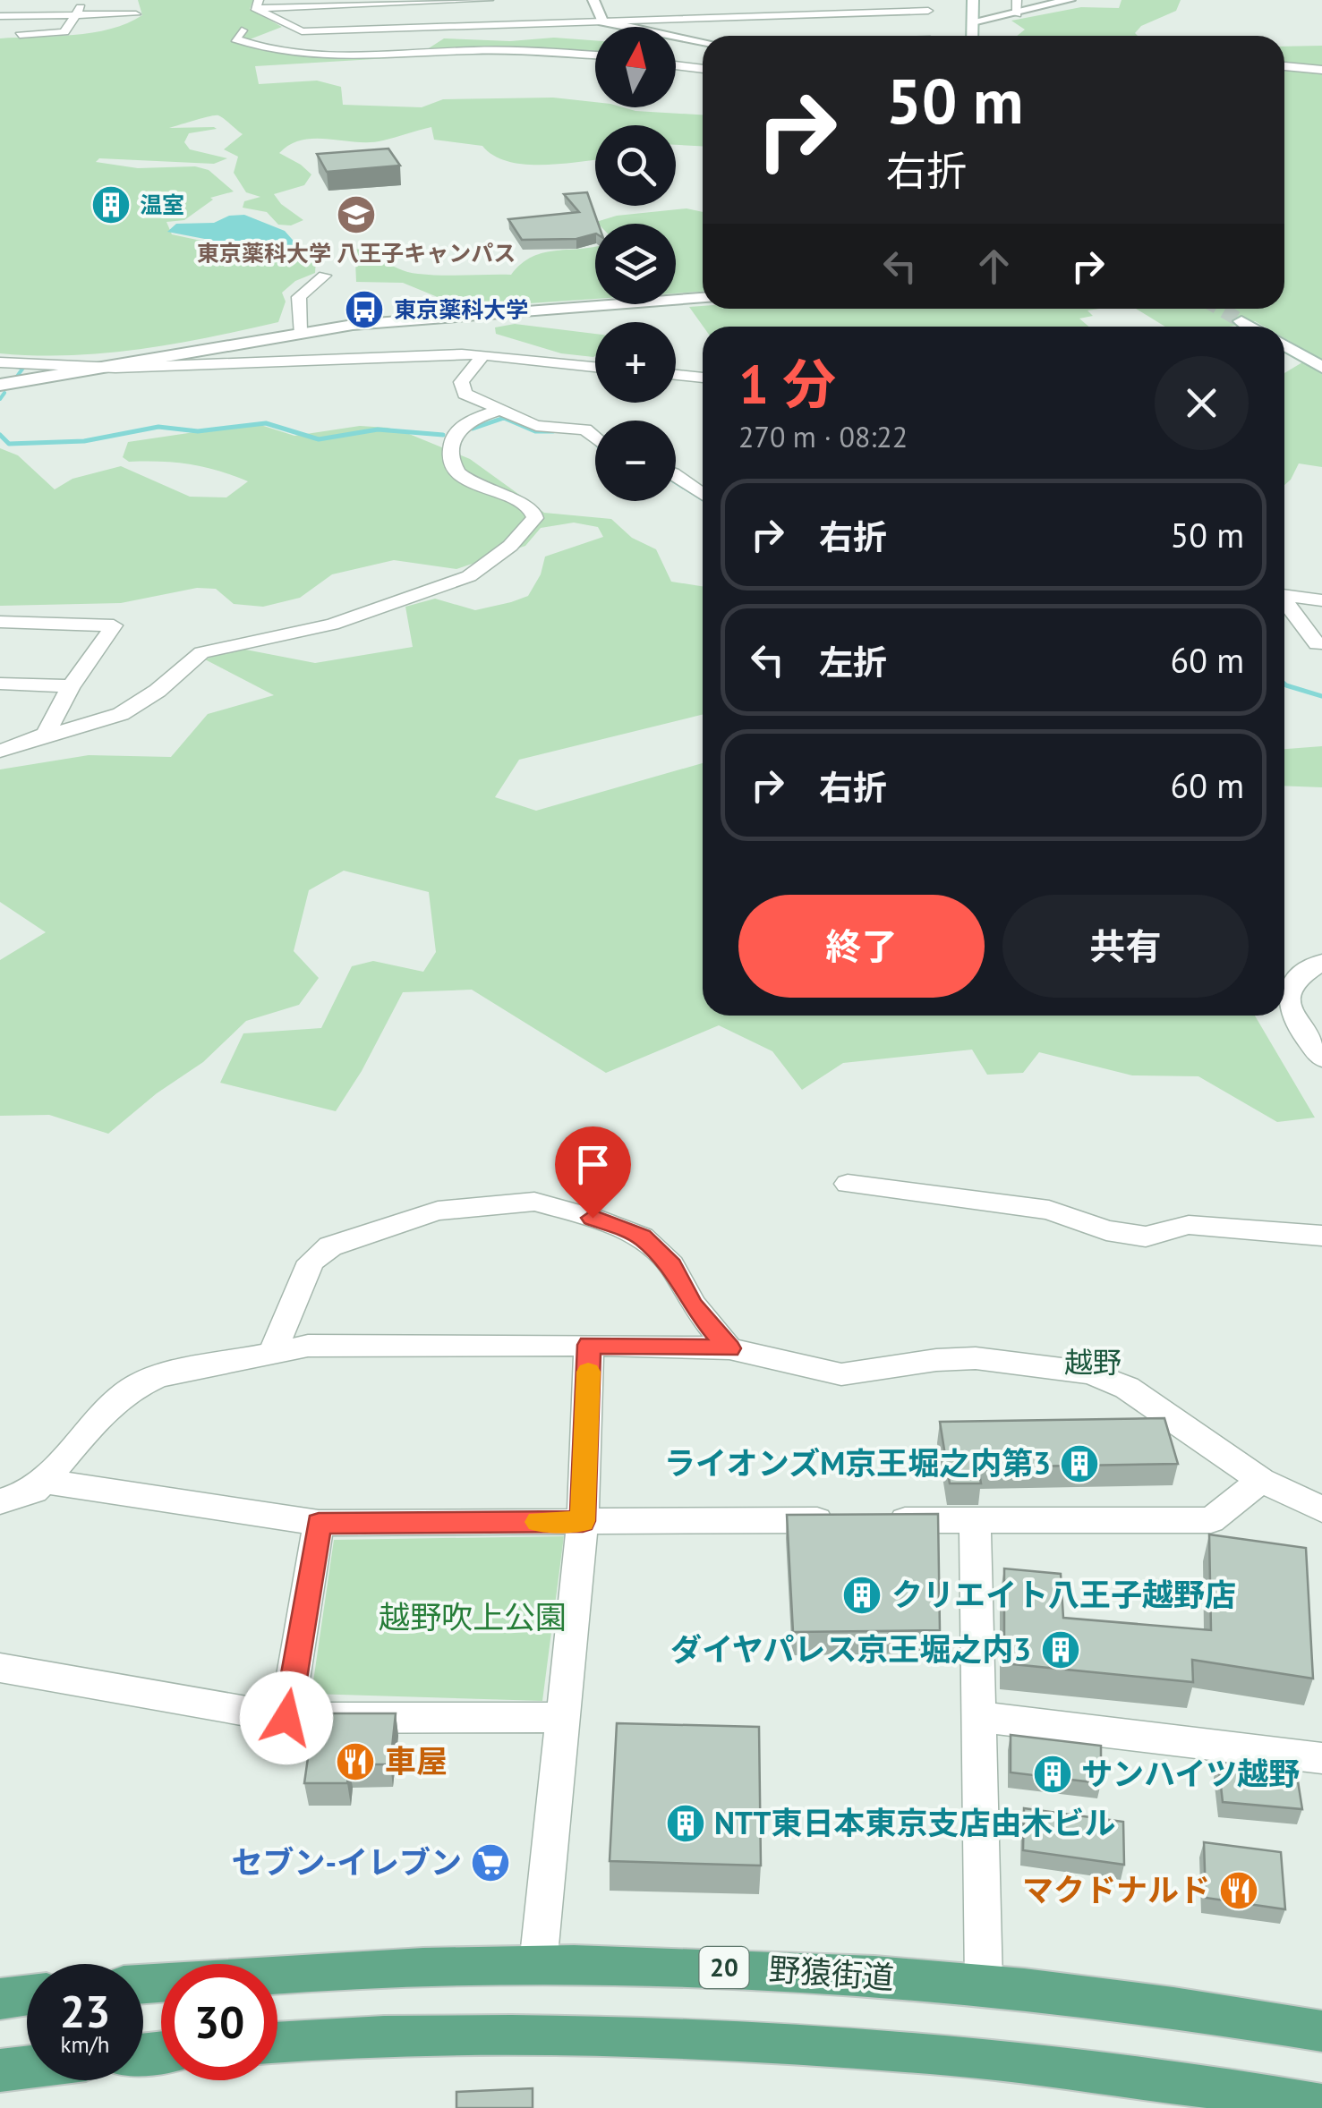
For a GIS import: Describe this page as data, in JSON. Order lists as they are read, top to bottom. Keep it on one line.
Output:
{"streets":{"main road":["20","野猿街道"]},"districts":["越野"],"parks":["越野吹上公園"],"places":{"building":["温室","ライオンズM京王堀之内第3","クリエイト八王子越野店","ダイヤパレス京王堀之内3","サンハイツ越野","NTT東日本東京支店由木ビル"],"school or university":["東京薬科大学 八王子キャンパス"],"bus stop":["東京薬科大学"],"restaurant":["車屋","マクドナルド"],"supermarket":["セブン-イレブン"]},"north":"top","page":{"map_buttons":["+","−"],"turn":["50 m","右折"],"heading":["1 分","270 m · 08:22"],"list":[{"name":"右折","value":"50 m"},{"name":"左折","value":"60 m"},{"name":"右折","value":"60 m"}],"buttons":["終了","共有"],"speed":"23 km/h","limit":"30"}}
